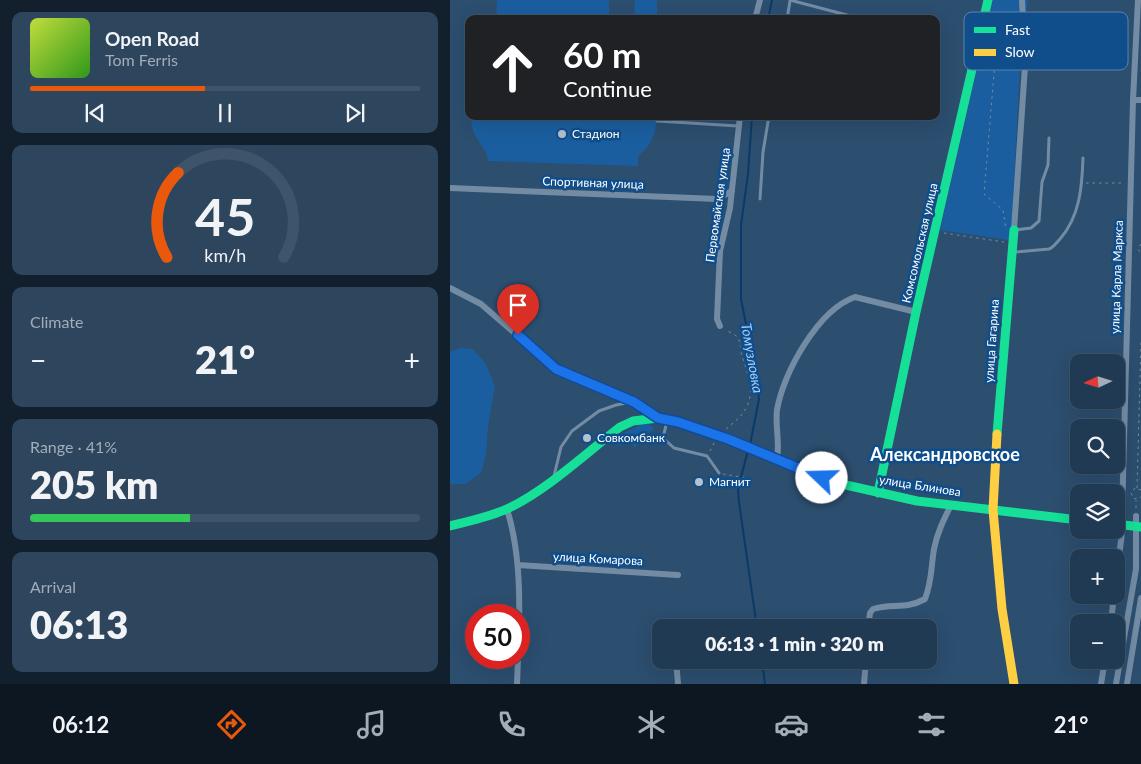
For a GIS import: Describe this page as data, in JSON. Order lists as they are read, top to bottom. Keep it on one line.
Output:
{"streets":{"street":["Спортивная улица","Первомайская улица","Комсомольская улица","улица Карла Маркса","улица Гагарина","улица Блинова","улица Комарова"]},"crossings":[["Спортивная улица","Первомайская улица"],["Комсомольская улица","улица Блинова"],["улица Гагарина","улица Блинова"]],"districts":["Александровское"],"water":["Томузловка"],"places":["Стадион","Совкомбанк","Магнит"],"legend":["Fast","Slow"],"north":"left","page":{"turn":["60 m","Continue"],"song":["Open Road","Tom Ferris"],"tile":["Climate",["Range · 41%","205 km"],["Arrival","06:13"]],"heat":["−","21°","+"],"map_buttons":["+","−"],"limit":"50","trip":"06:13 · 1 min · 320 m","tabs":["06:12","21°"],"gauge":["45","km/h"]}}
